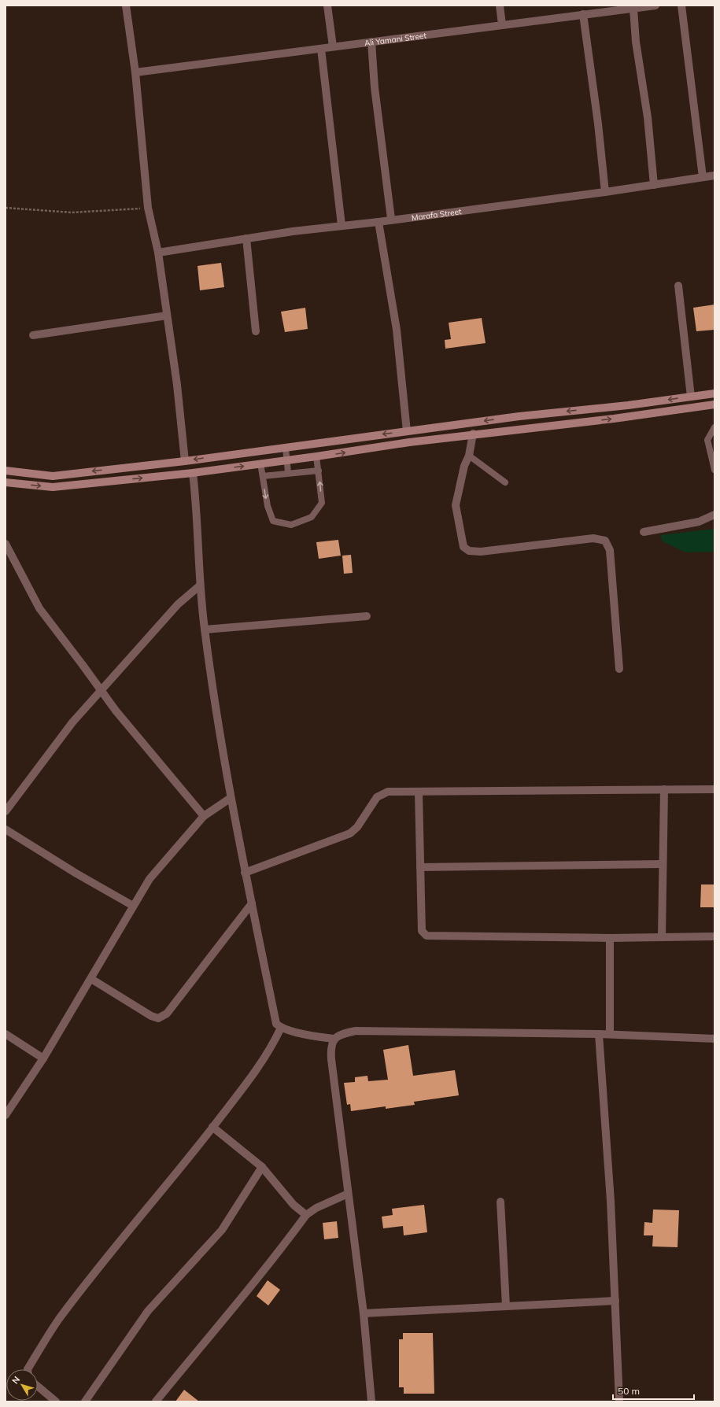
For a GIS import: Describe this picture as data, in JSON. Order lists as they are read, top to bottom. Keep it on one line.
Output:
{"streets":{"street":["Ali Yamani Street","Marafa Street"]},"scale_bar":"50 m","north":"top left"}
